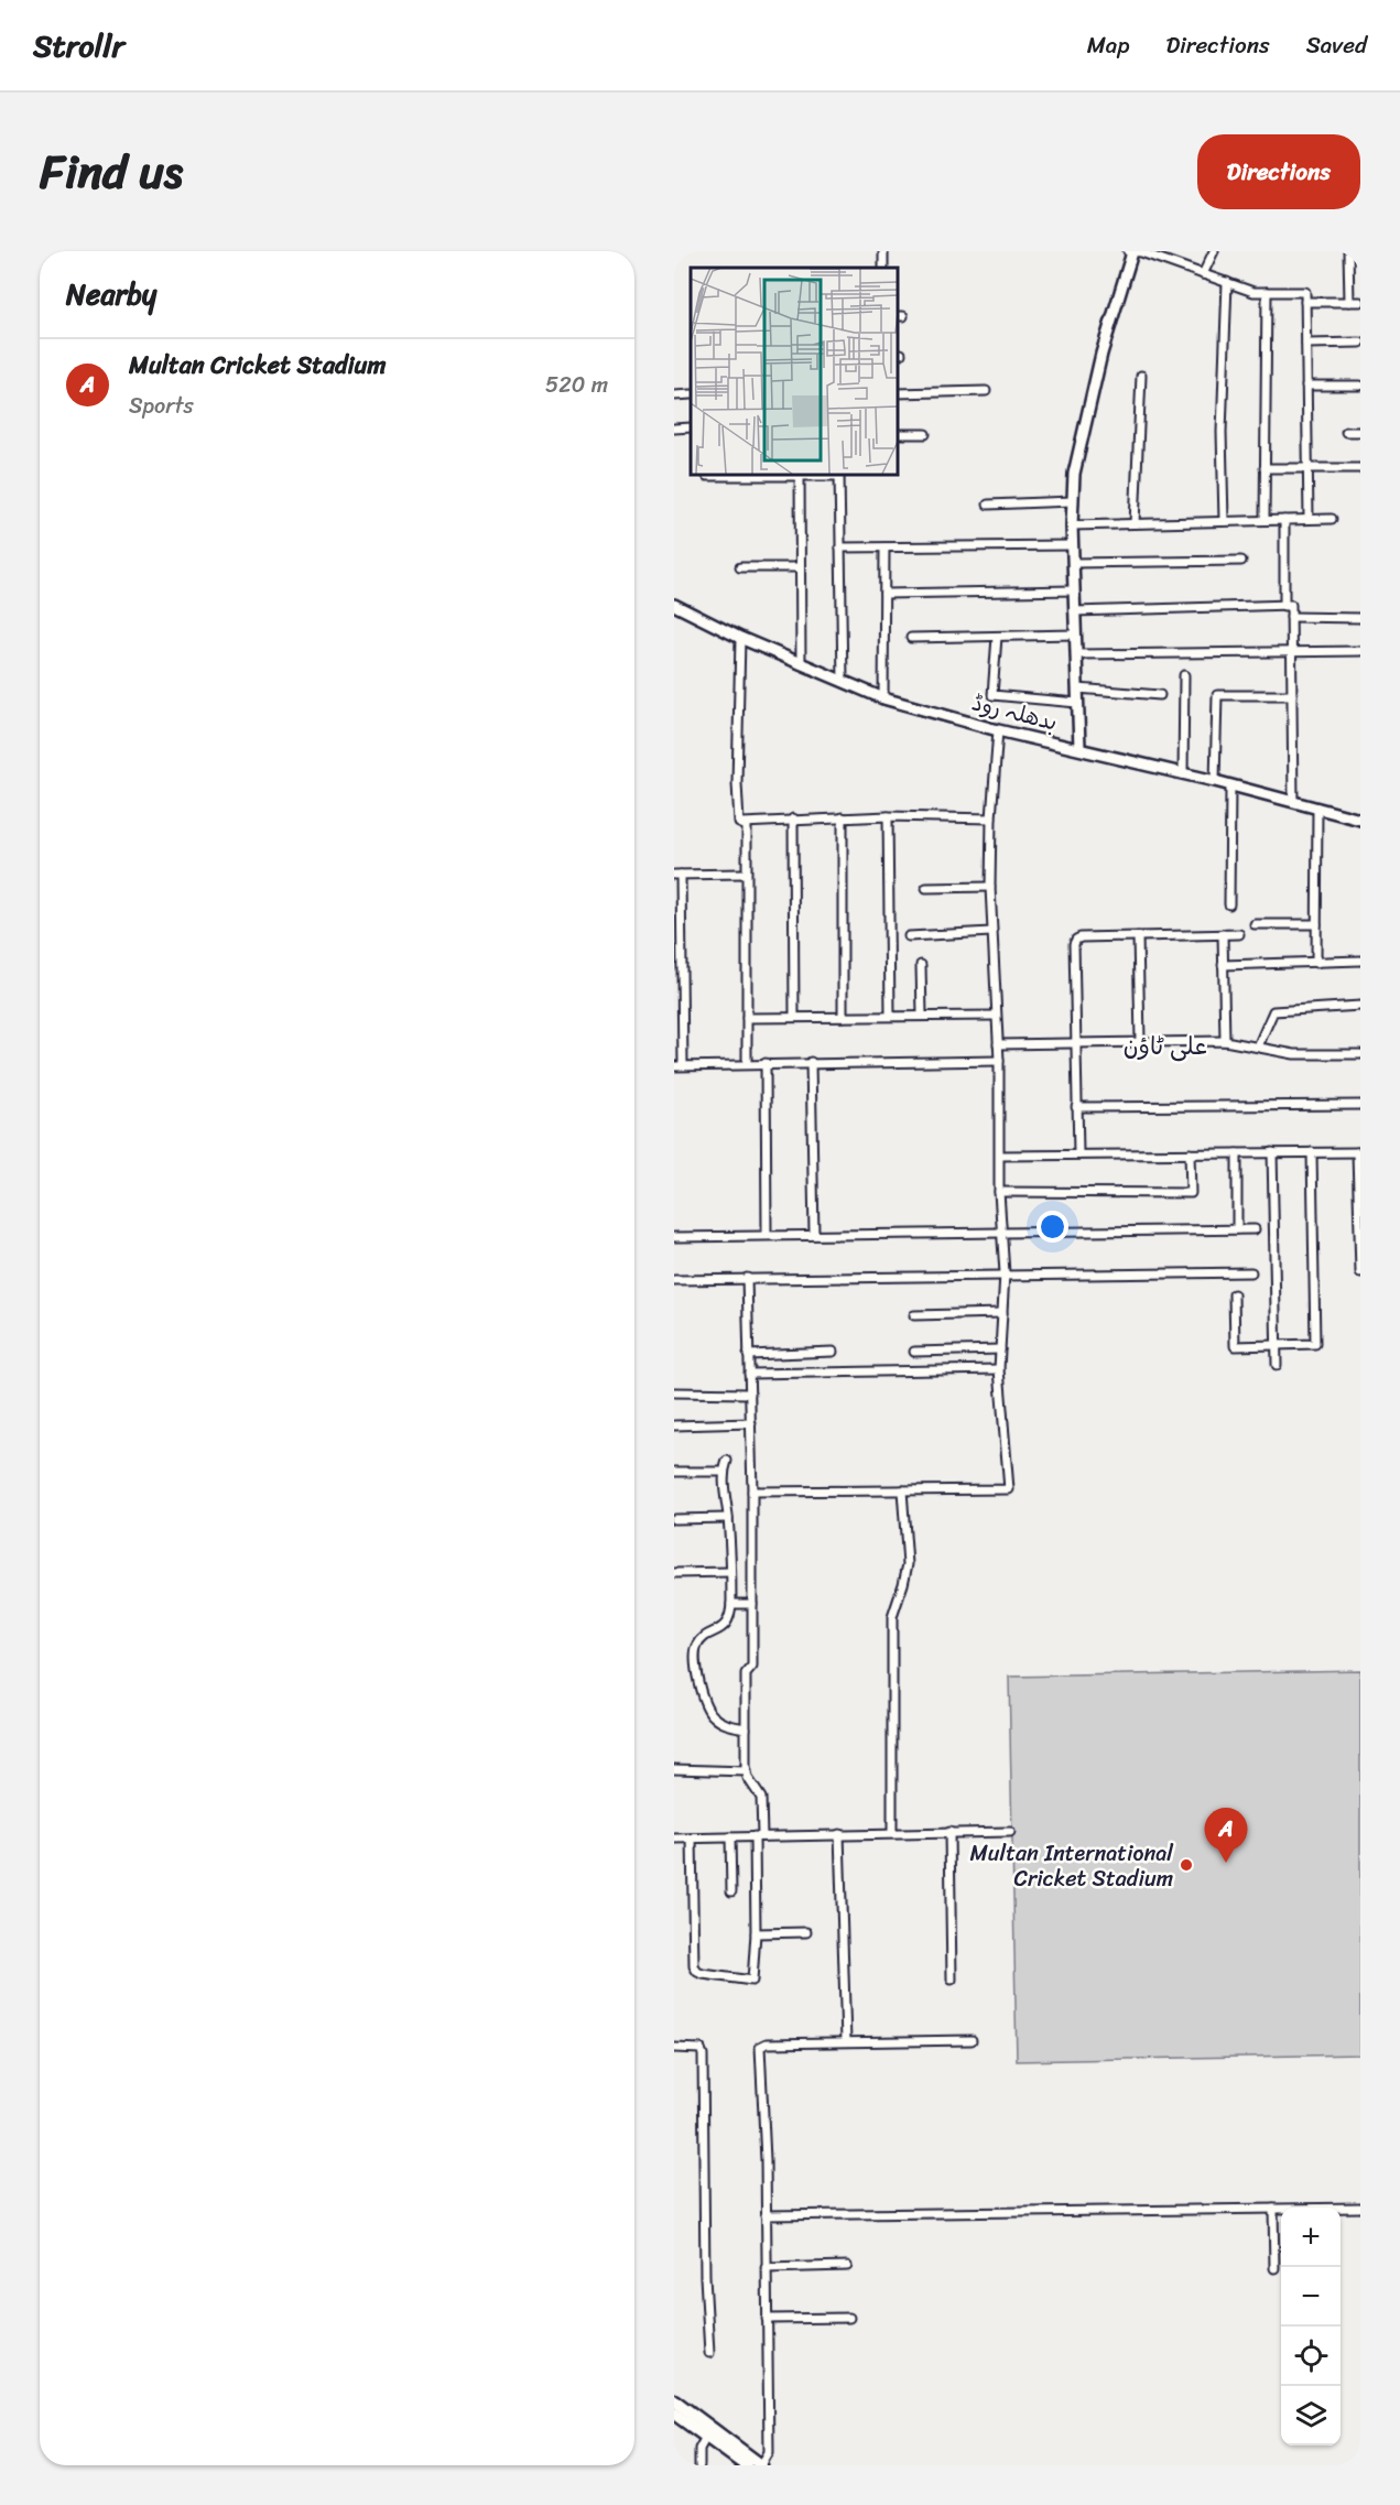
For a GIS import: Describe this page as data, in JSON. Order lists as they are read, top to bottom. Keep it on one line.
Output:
{"streets":{"main road":["بدھلہ روڈ"]},"districts":["علی ٹاؤن"],"places":["Multan International Cricket Stadium"],"page":{"header":"Strollr","nav":["Map","Directions","Saved"],"title":"Find us","buttons":"Directions","heading":"Nearby","list":[{"mark":"A","name":"Multan Cricket Stadium","note":"Sports","value":"520 m"}],"pins":"A","map_buttons":["+","−"]}}
